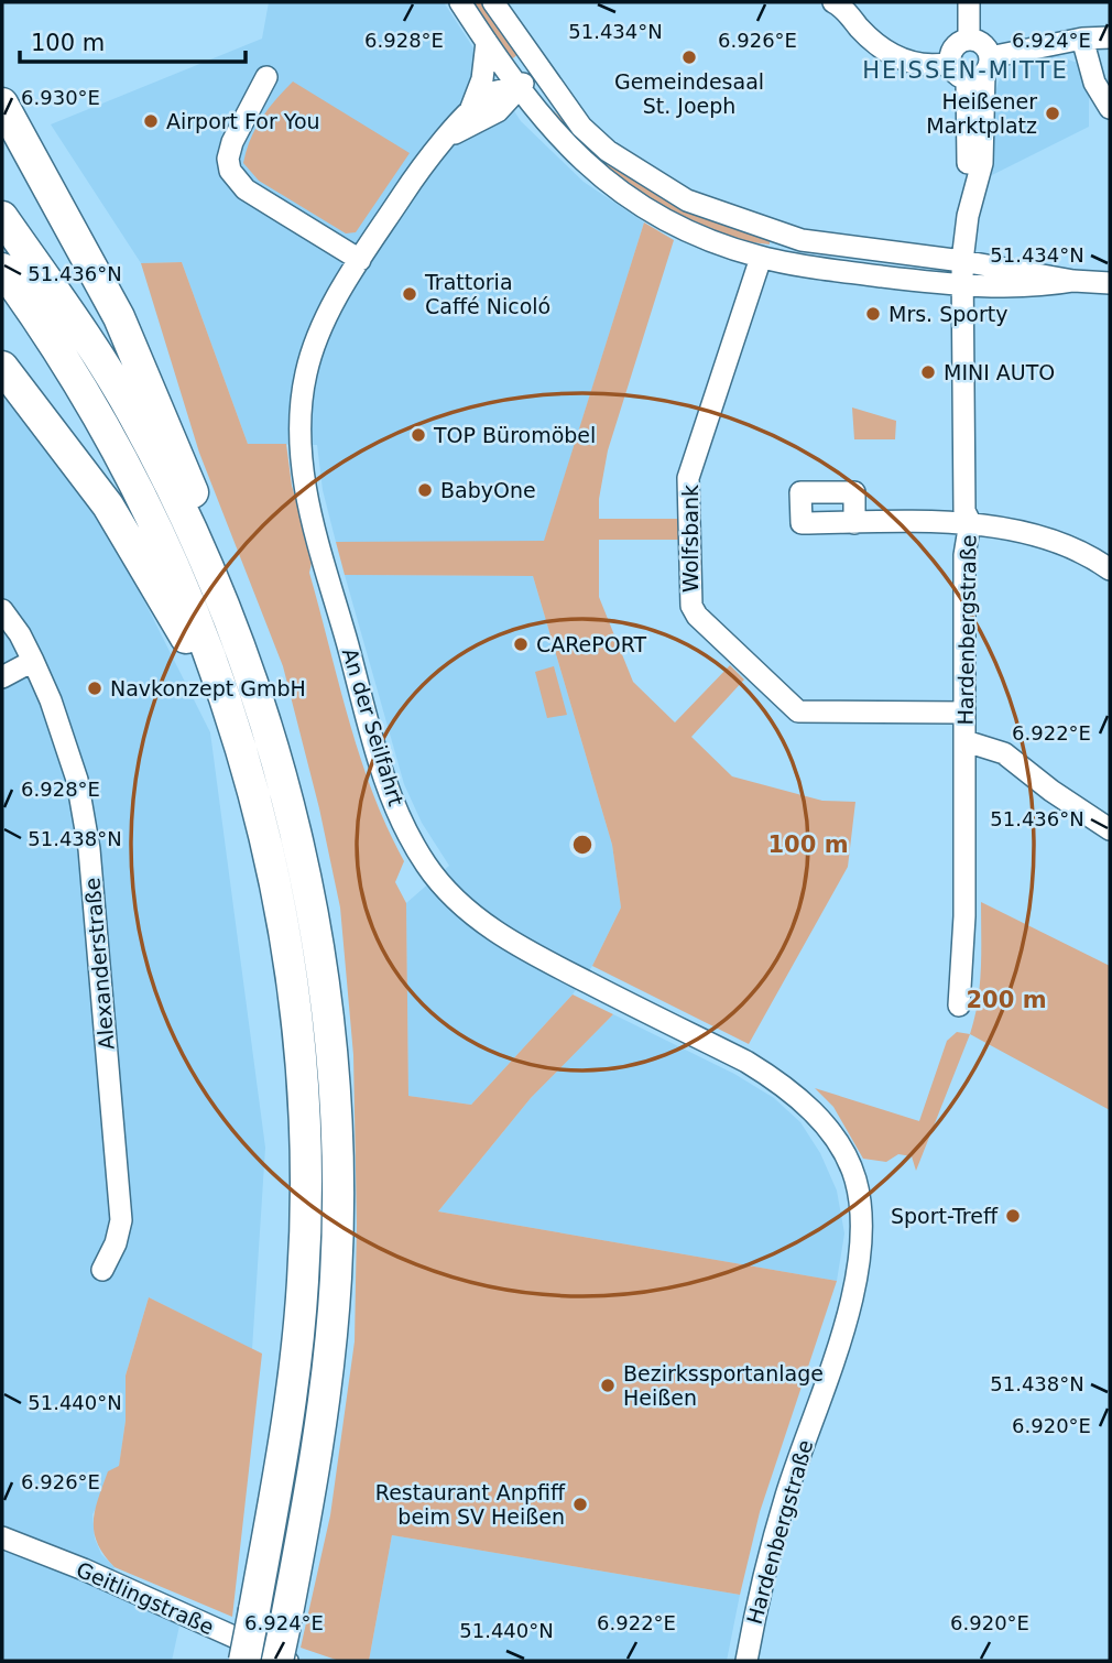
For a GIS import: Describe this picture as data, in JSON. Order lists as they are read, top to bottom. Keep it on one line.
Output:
{"streets":{"street":["Wolfsbank","Hardenbergstraße","An der Seilfahrt","Alexanderstraße","Geitlingstraße"]},"crossings":[["Wolfsbank","Hardenbergstraße"],["Hardenbergstraße","An der Seilfahrt"]],"districts":["HEISSEN-MITTE"],"places":["Gemeindesaal St. Joeph","Heißener Marktplatz","Airport For You","Trattoria Caffé Nicoló","Mrs. Sporty","MINI AUTO","TOP Büromöbel","BabyOne","CARePORT","Navkonzept GmbH","Sport-Treff","Bezirkssportanlage Heißen","Restaurant Anpfiff beim SV Heißen"],"scale_bar":"100 m","coordinates":["51.434°N","6.928°E","6.926°E","6.924°E","6.930°E","51.436°N","6.922°E","51.438°N","51.440°N","6.920°E"],"rings":["100 m","200 m"]}
